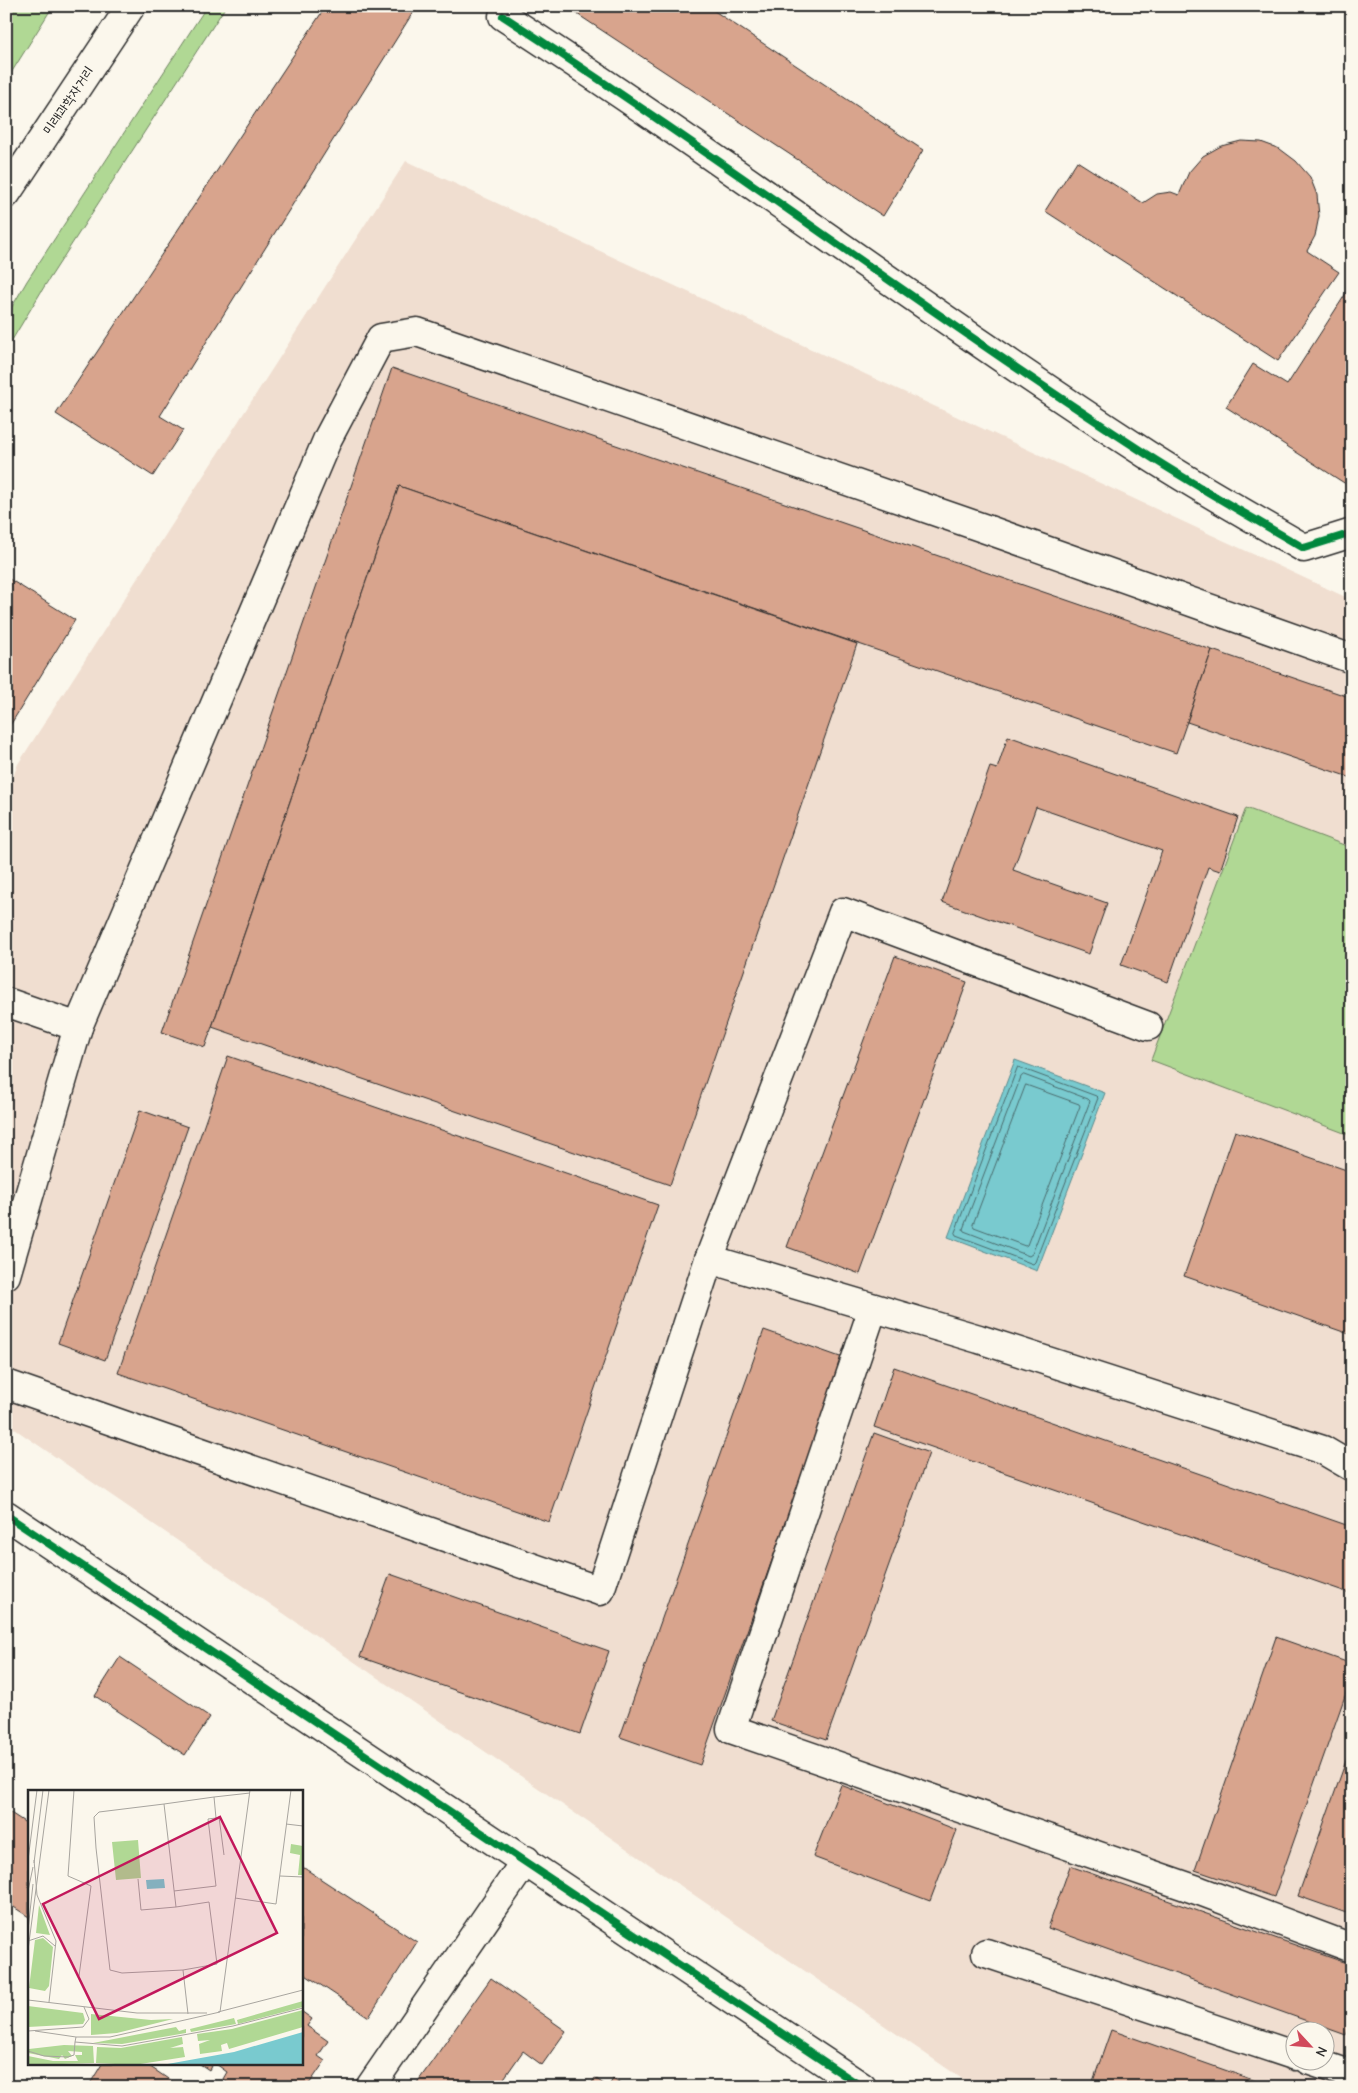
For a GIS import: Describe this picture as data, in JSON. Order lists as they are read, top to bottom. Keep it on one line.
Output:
{"streets":{"street":["미래과학자거리"]},"north":"bottom right"}
